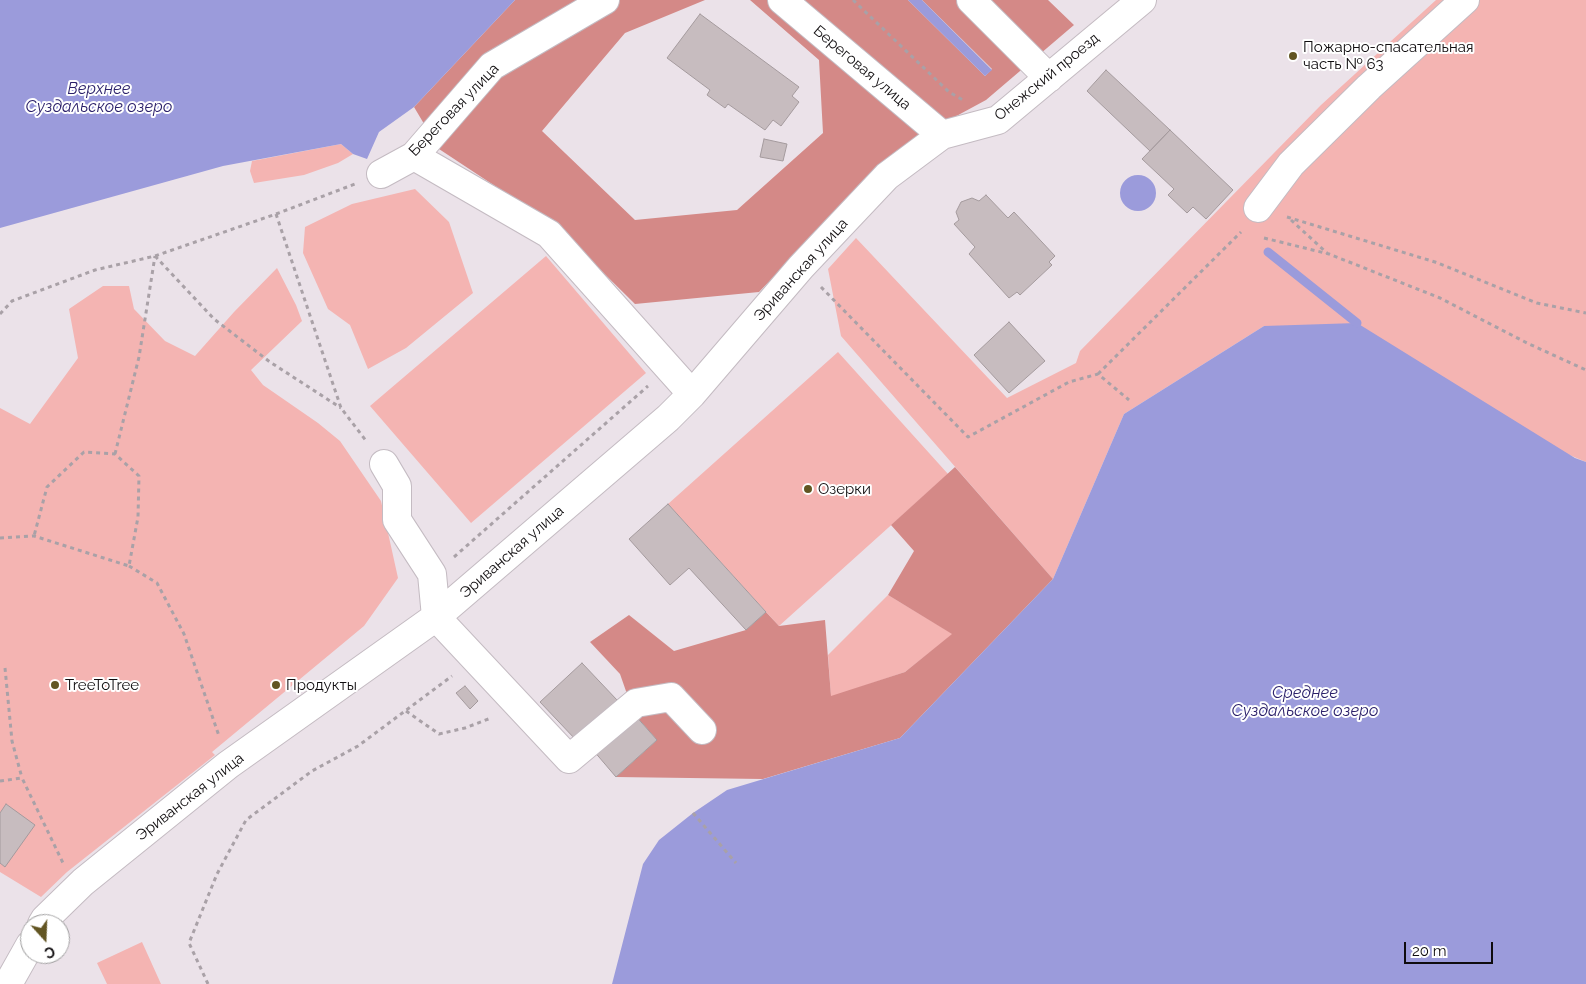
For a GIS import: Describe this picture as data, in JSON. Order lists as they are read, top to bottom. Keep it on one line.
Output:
{"streets":{"street":["Береговая улица","Онежский проезд","Эриванская улица"]},"crossings":[["Береговая улица","Онежский проезд"],["Береговая улица","Эриванская улица"],["Онежский проезд","Эриванская улица"]],"water":["Верхнее Суздальское озеро","Среднее Суздальское озеро"],"places":["Пожарно-спасательная часть № 63","Озерки","TreeToTree","Продукты"],"scale_bar":"20 m","north":"bottom"}
